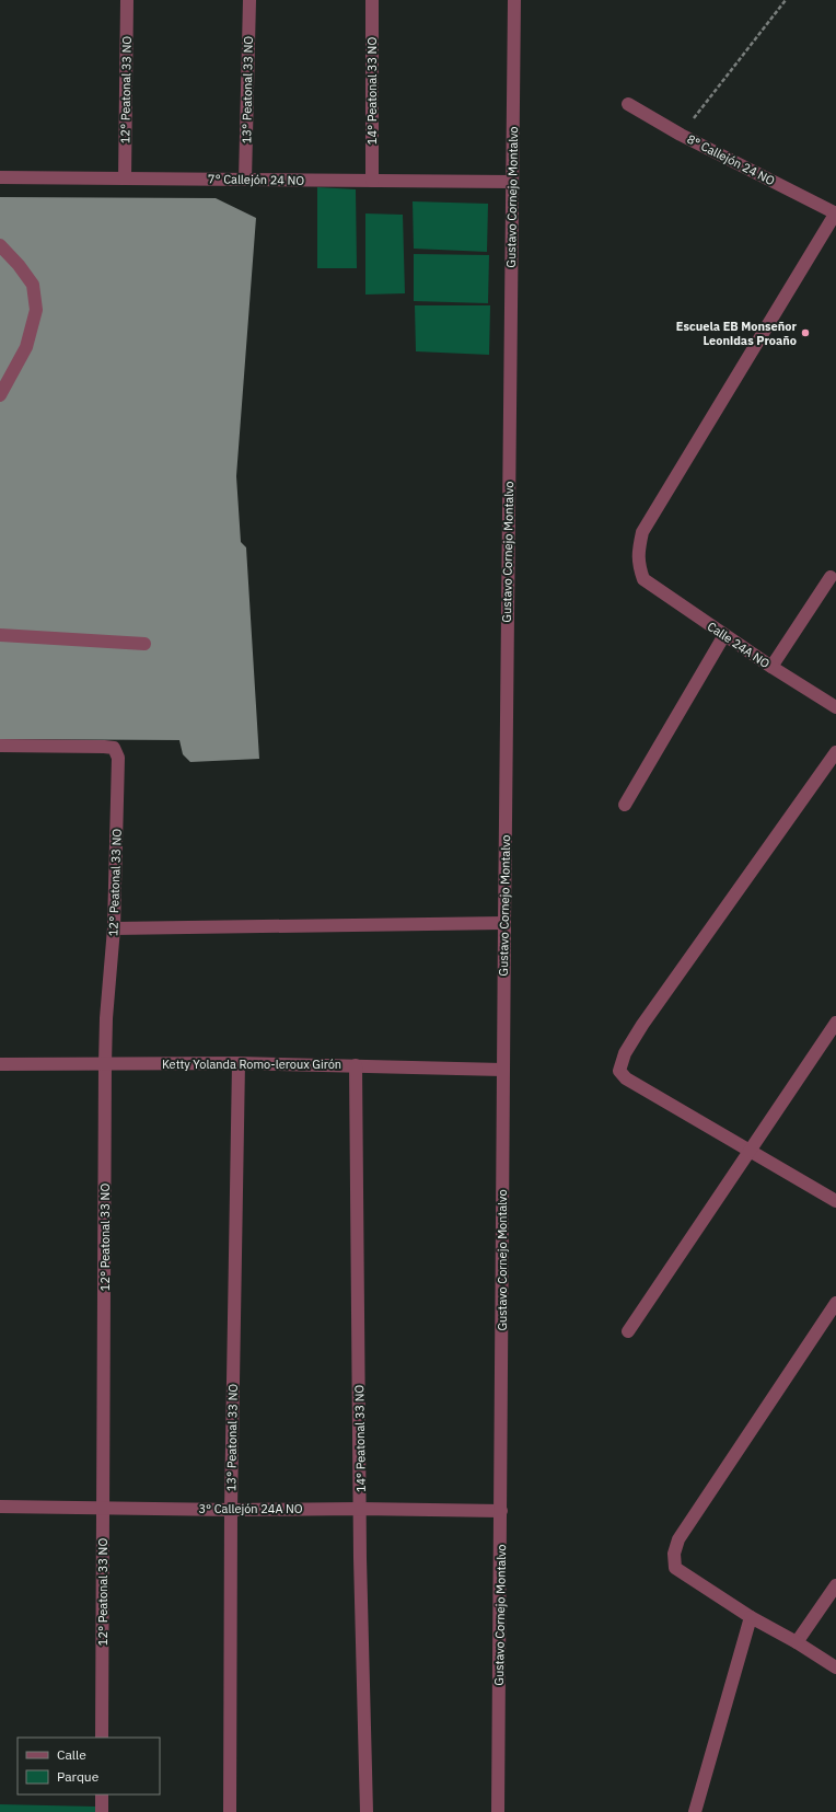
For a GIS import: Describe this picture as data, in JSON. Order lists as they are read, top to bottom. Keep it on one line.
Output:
{"streets":{"street":["12° Peatonal 33 NO","13° Peatonal 33 NO","14° Peatonal 33 NO","8° Callejón 24 NO","7° Callejón 24 NO","Gustavo Cornejo Montalvo","Calle 24A NO","Ketty Yolanda Romo-leroux Girón","3° Callejón 24A NO"]},"crossings":[["12° Peatonal 33 NO","7° Callejón 24 NO"],["12° Peatonal 33 NO","Ketty Yolanda Romo-leroux Girón"],["12° Peatonal 33 NO","3° Callejón 24A NO"],["13° Peatonal 33 NO","7° Callejón 24 NO"],["13° Peatonal 33 NO","Ketty Yolanda Romo-leroux Girón"],["13° Peatonal 33 NO","3° Callejón 24A NO"],["14° Peatonal 33 NO","7° Callejón 24 NO"],["14° Peatonal 33 NO","Ketty Yolanda Romo-leroux Girón"],["14° Peatonal 33 NO","3° Callejón 24A NO"],["8° Callejón 24 NO","Calle 24A NO"],["7° Callejón 24 NO","Gustavo Cornejo Montalvo"],["Gustavo Cornejo Montalvo","Ketty Yolanda Romo-leroux Girón"],["Gustavo Cornejo Montalvo","3° Callejón 24A NO"]],"places":["Escuela EB Monseñor Leonidas Proaño"],"legend":["Calle","Parque"]}
